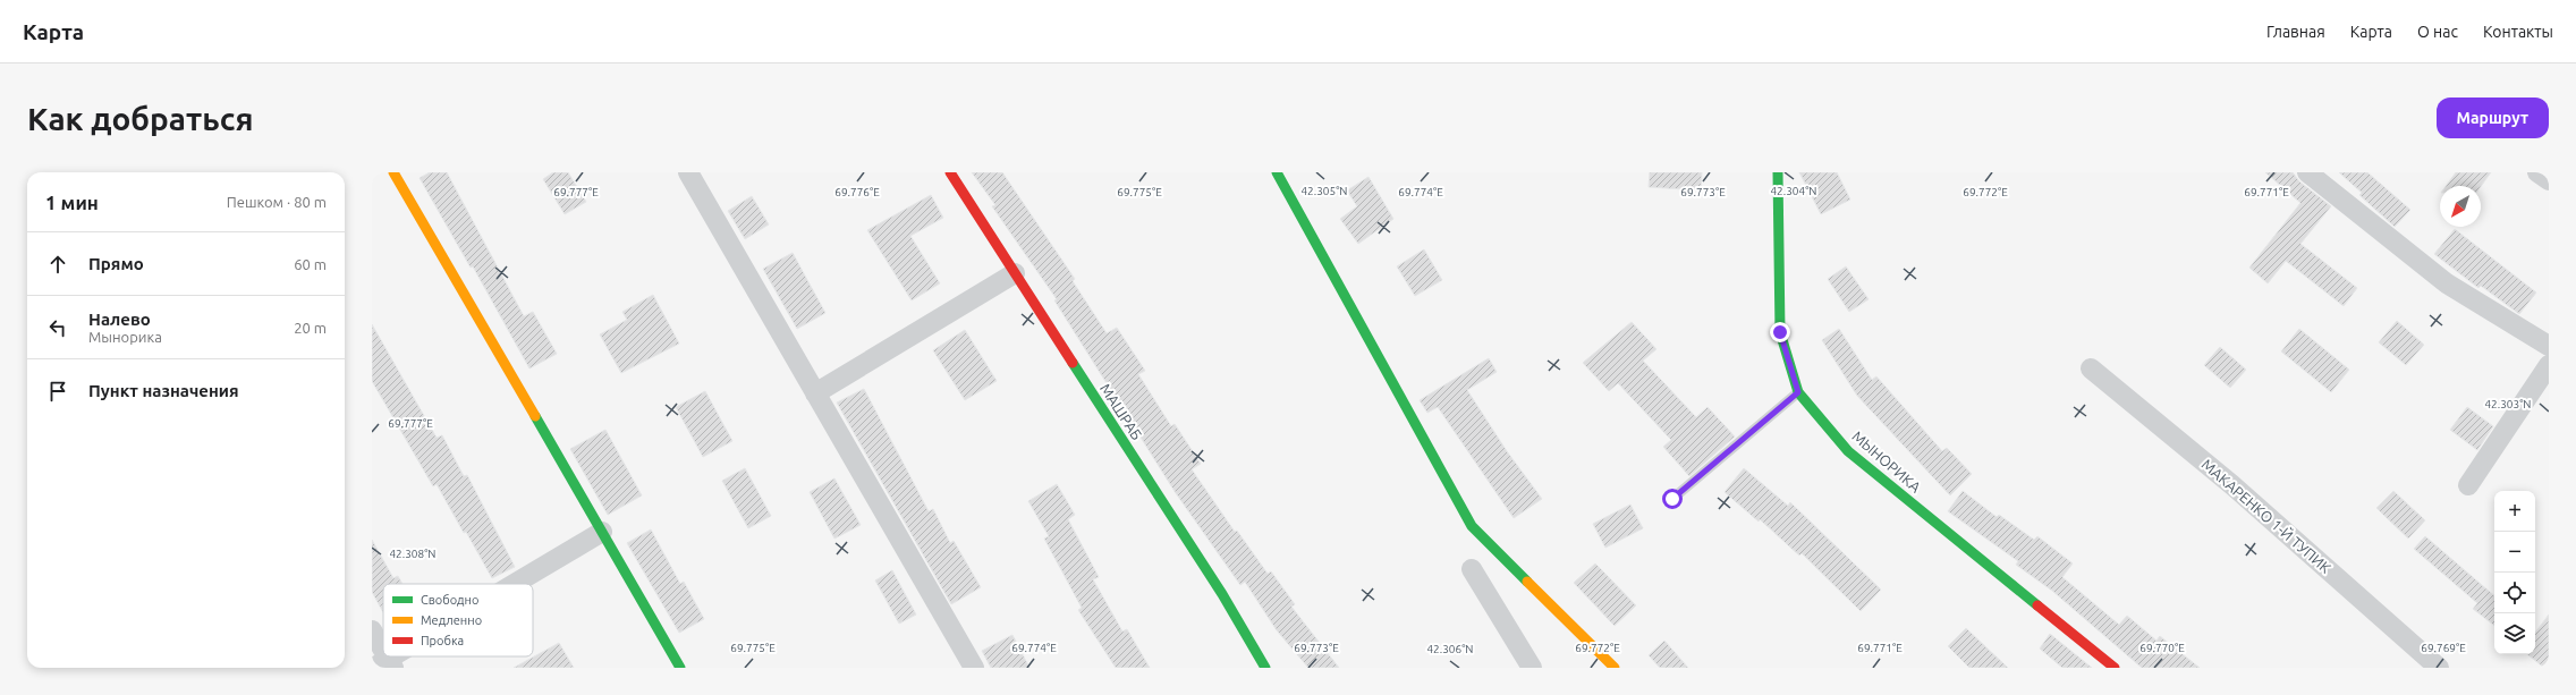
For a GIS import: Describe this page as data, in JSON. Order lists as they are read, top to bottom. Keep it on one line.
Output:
{"streets":{"street":["МАШРАБ","МЫНОРИКА","МАКАРЕНКО 1-Й ТУПИК"]},"legend":["Свободно","Медленно","Пробка"],"north":"bottom left","page":{"header":"Карта","nav":["Главная","Карта","О нас","Контакты"],"buttons":"Маршрут","title":"Как добраться","heading":["1 мин","Пешком · 80 m"],"list":[["Прямо","60 m"],["Налево","Мынорика","20 m"],"Пункт назначения"],"map_buttons":["+","−"]},"coordinates":["42.304°N","42.305°N","69.777°E","69.776°E","69.775°E","69.774°E","69.773°E","69.772°E","69.771°E","42.303°N","42.308°N","69.770°E","69.769°E","42.306°N"]}
